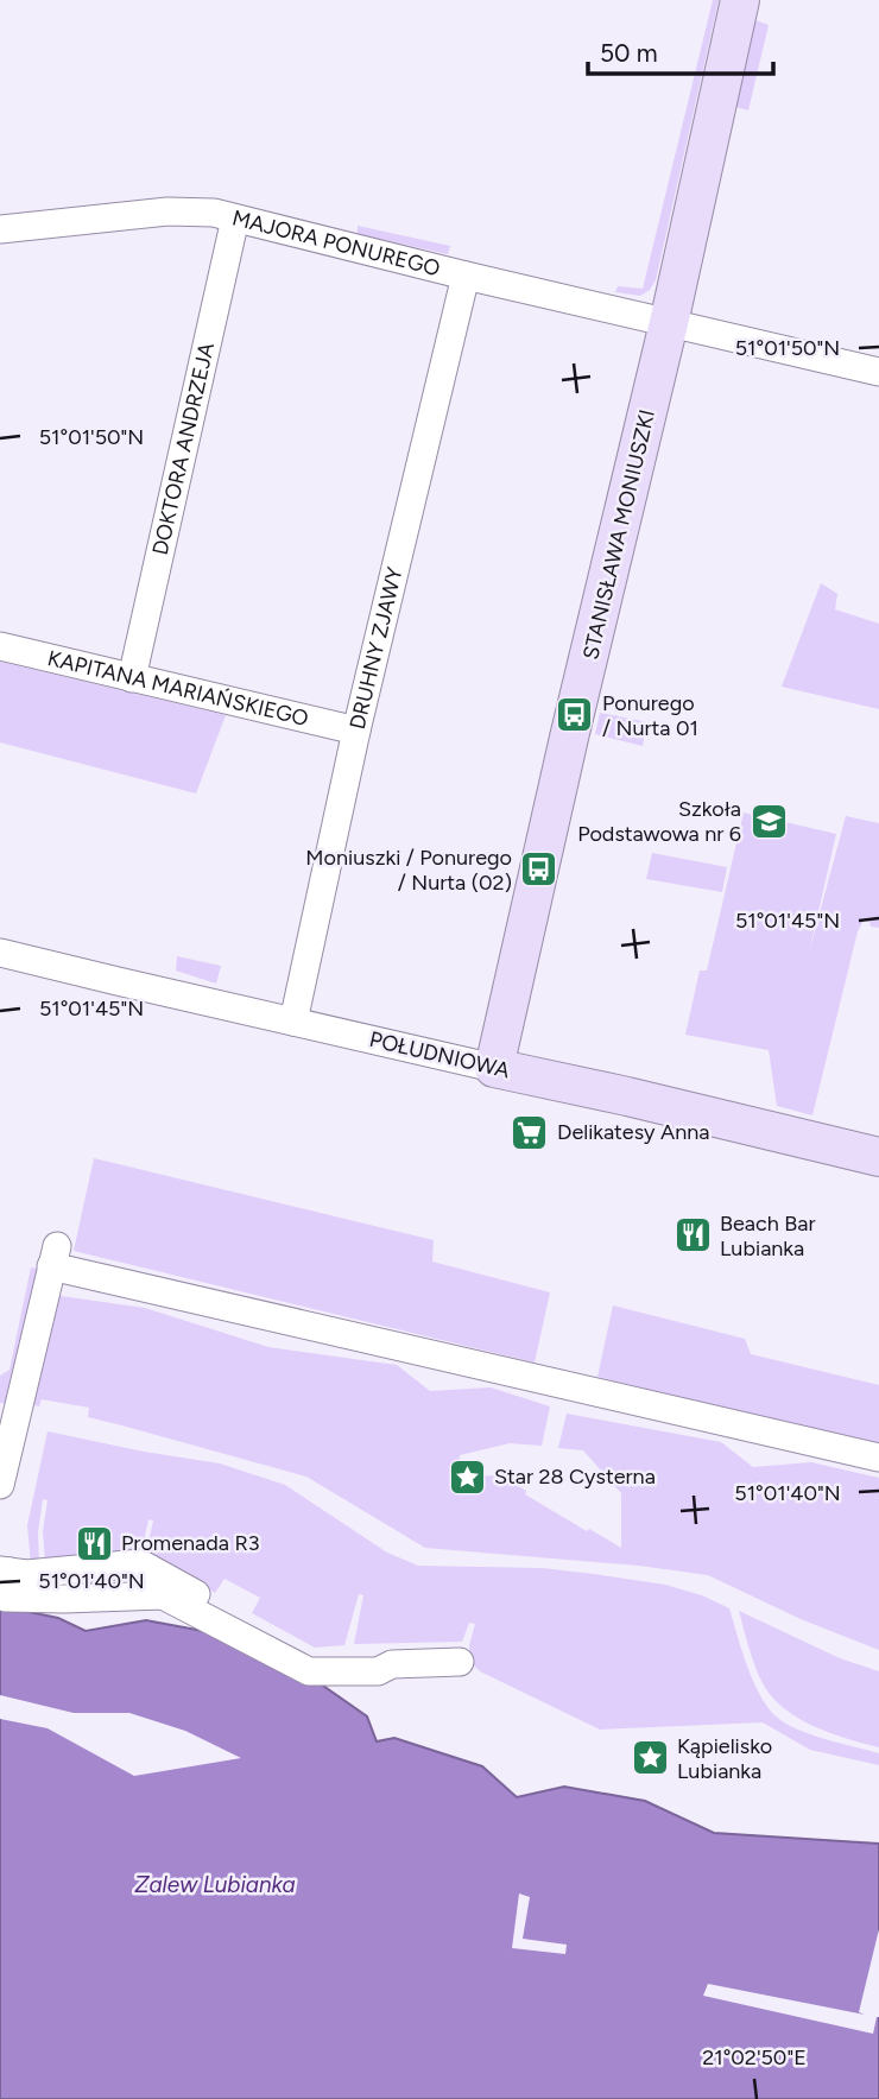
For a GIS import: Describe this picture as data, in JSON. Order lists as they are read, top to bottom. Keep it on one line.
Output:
{"streets":{"street":["MAJORA PONUREGO","DOKTORA ANDRZEJA","STANISŁAWA MONIUSZKI","DRUHNY ZJAWY","KAPITANA MARIAŃSKIEGO","POŁUDNIOWA"]},"crossings":[["MAJORA PONUREGO","DOKTORA ANDRZEJA"],["MAJORA PONUREGO","STANISŁAWA MONIUSZKI"],["MAJORA PONUREGO","DRUHNY ZJAWY"],["DOKTORA ANDRZEJA","KAPITANA MARIAŃSKIEGO"],["STANISŁAWA MONIUSZKI","POŁUDNIOWA"],["DRUHNY ZJAWY","KAPITANA MARIAŃSKIEGO"],["DRUHNY ZJAWY","POŁUDNIOWA"]],"water":["Zalew Lubianka"],"places":{"bus stop":["Ponurego / Nurta 01","Moniuszki / Ponurego / Nurta (02)"],"school or university":["Szkoła Podstawowa nr 6"],"supermarket":["Delikatesy Anna"],"restaurant":["Beach Bar Lubianka","Promenada R3"],"place":["Star 28 Cysterna","Kąpielisko Lubianka"]},"scale_bar":"50 m","coordinates":["51°01'50\"N","51°01'45\"N","51°01'40\"N","21°02'50\"E"]}
